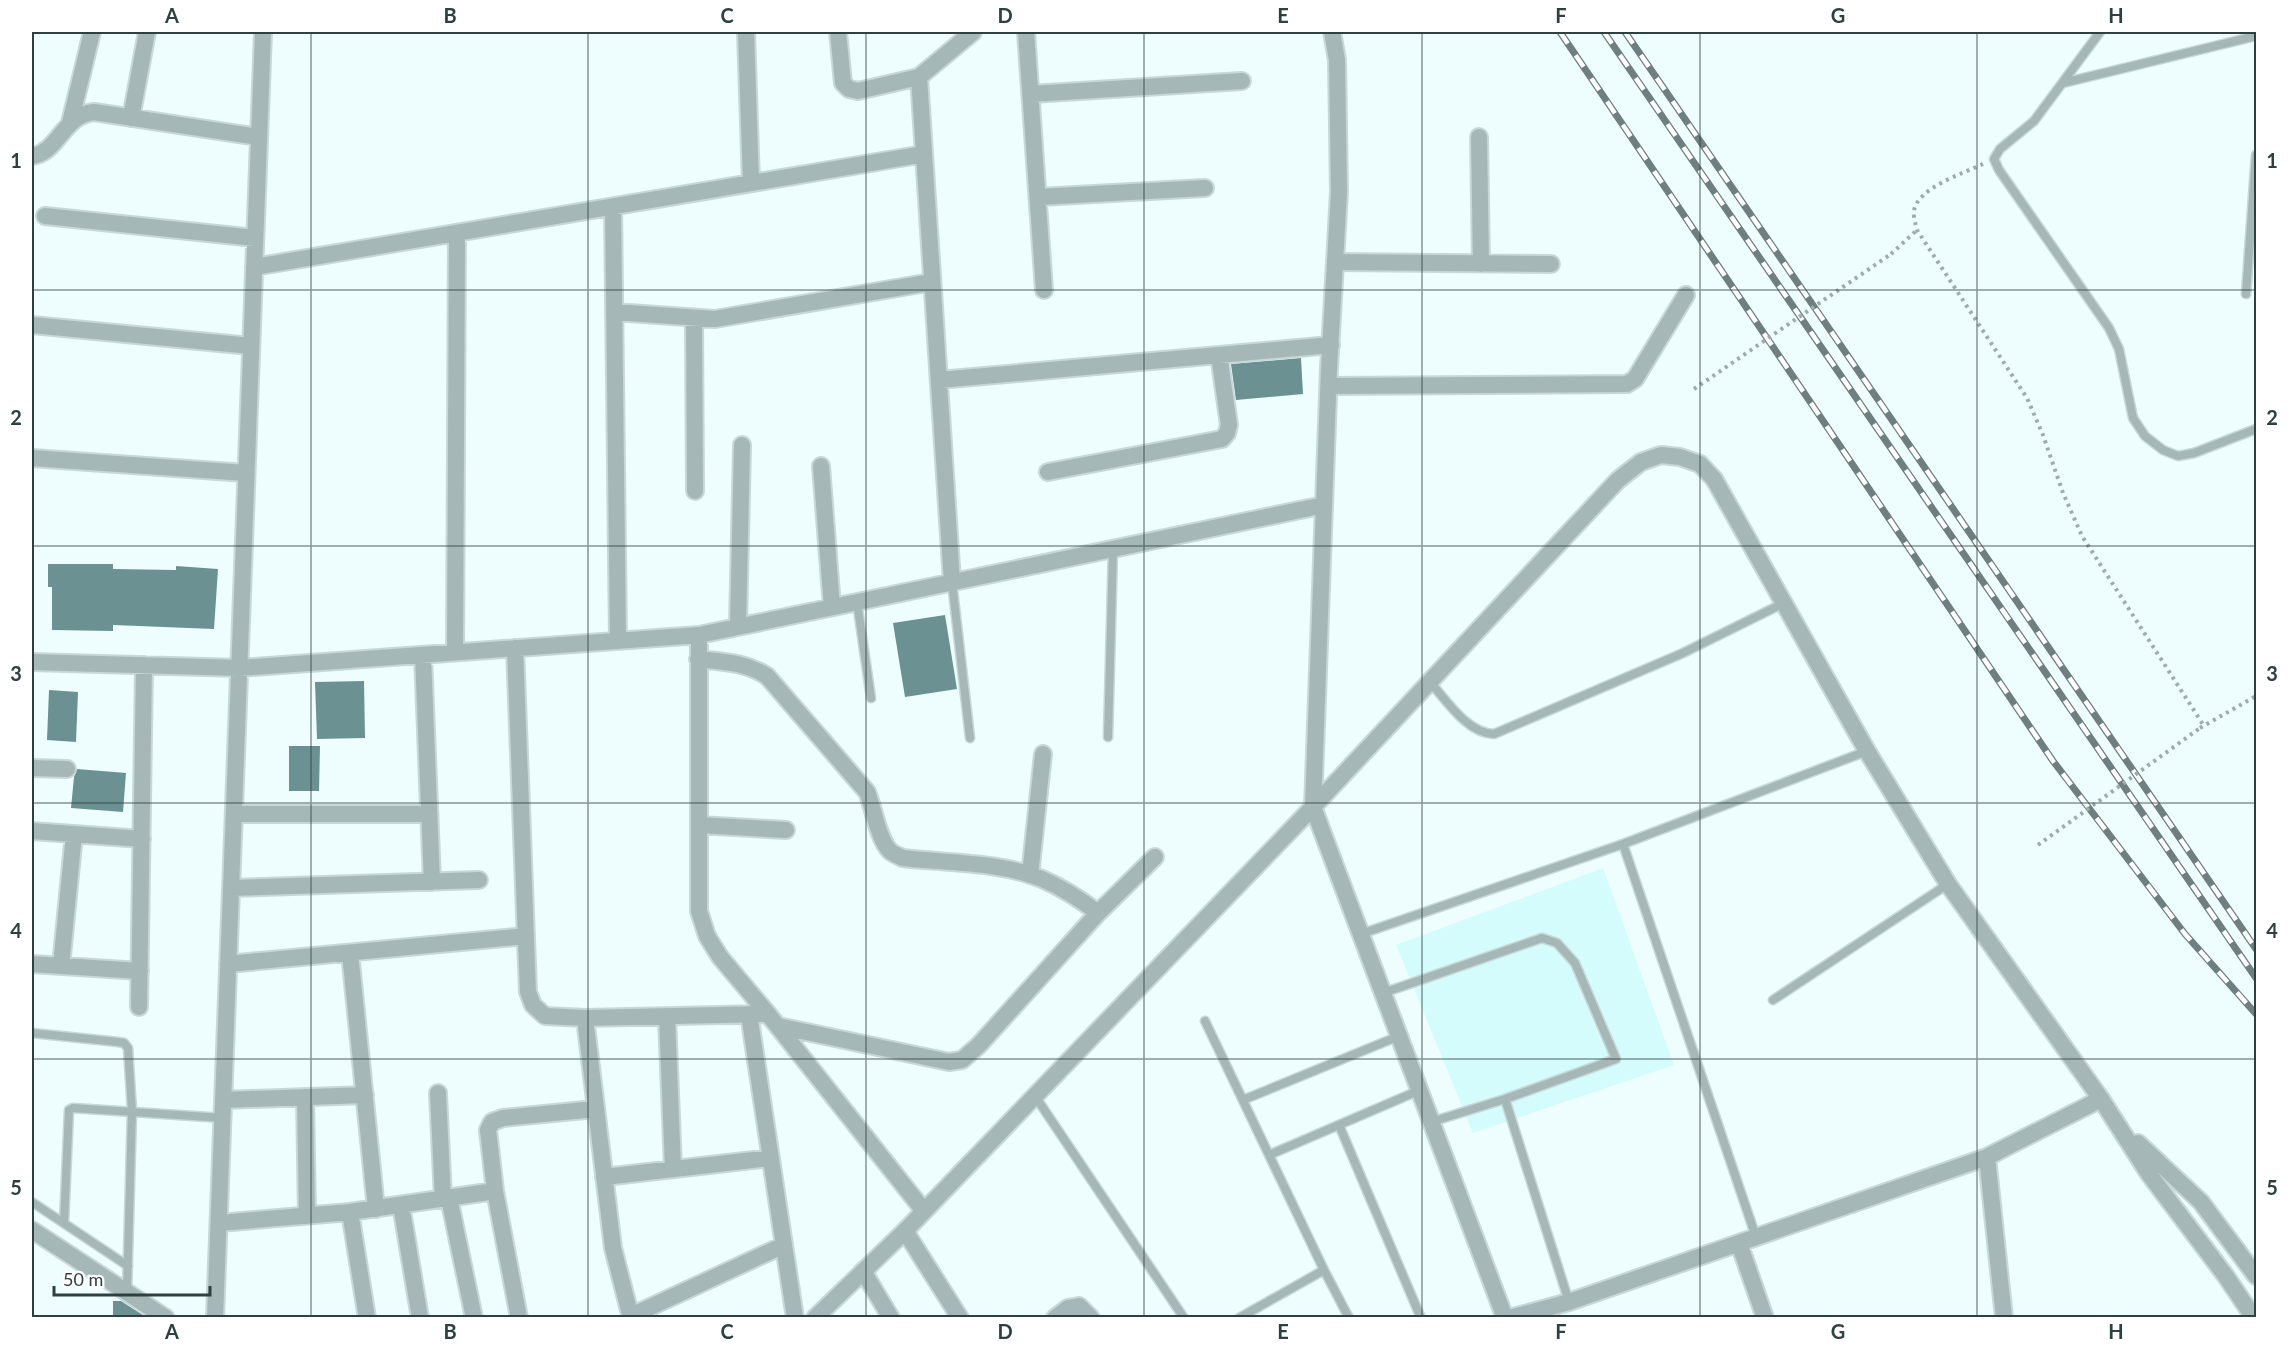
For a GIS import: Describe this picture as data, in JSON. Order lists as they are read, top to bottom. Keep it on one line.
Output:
{"scale_bar":"50 m","grid":{"columns":["A","B","C","D","E","F","G","H"],"rows":["1","2","3","4","5"]}}
